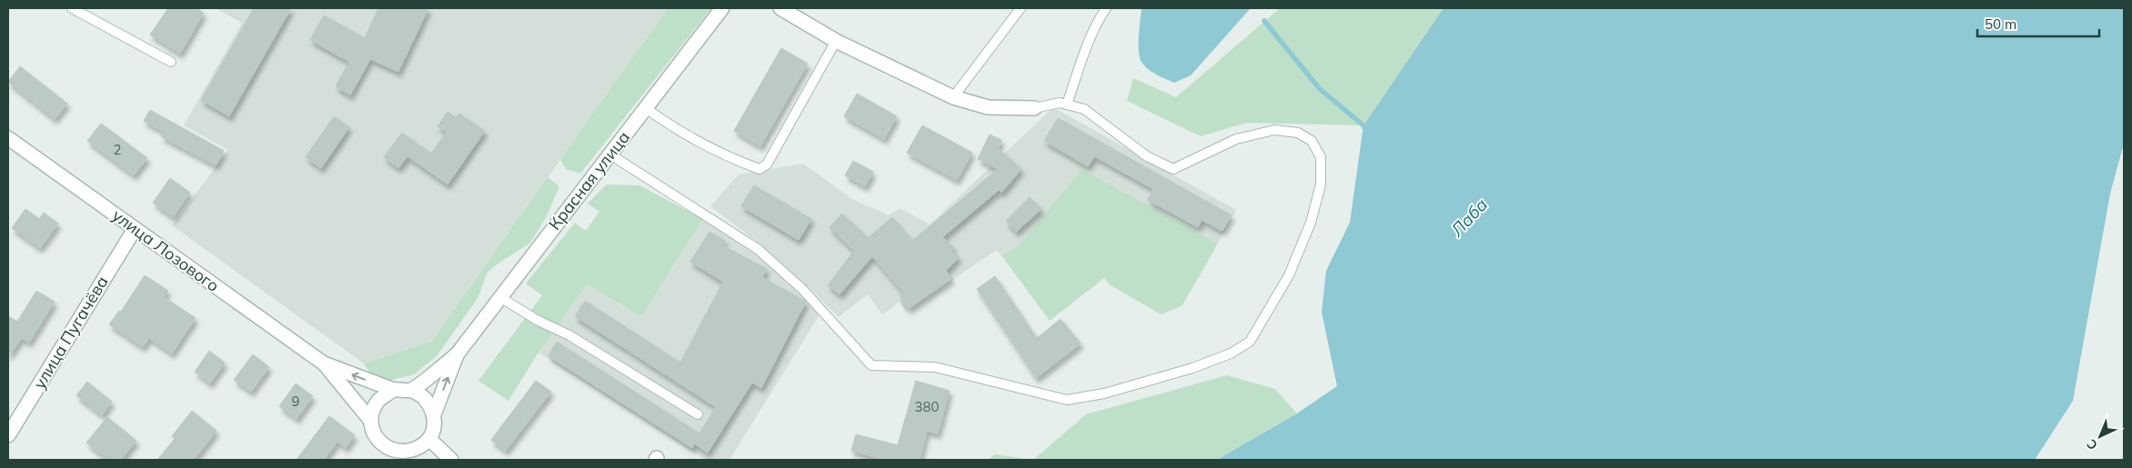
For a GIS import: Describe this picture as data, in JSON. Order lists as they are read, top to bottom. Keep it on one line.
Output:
{"streets":{"street":["Красная улица","улица Лозового","улица Пугачёва"]},"crossings":[["Красная улица","улица Лозового"],["улица Лозового","улица Пугачёва"]],"water":["Лаба"],"house_numbers":["2","9","380"],"scale_bar":"50 m","north":"bottom left"}
